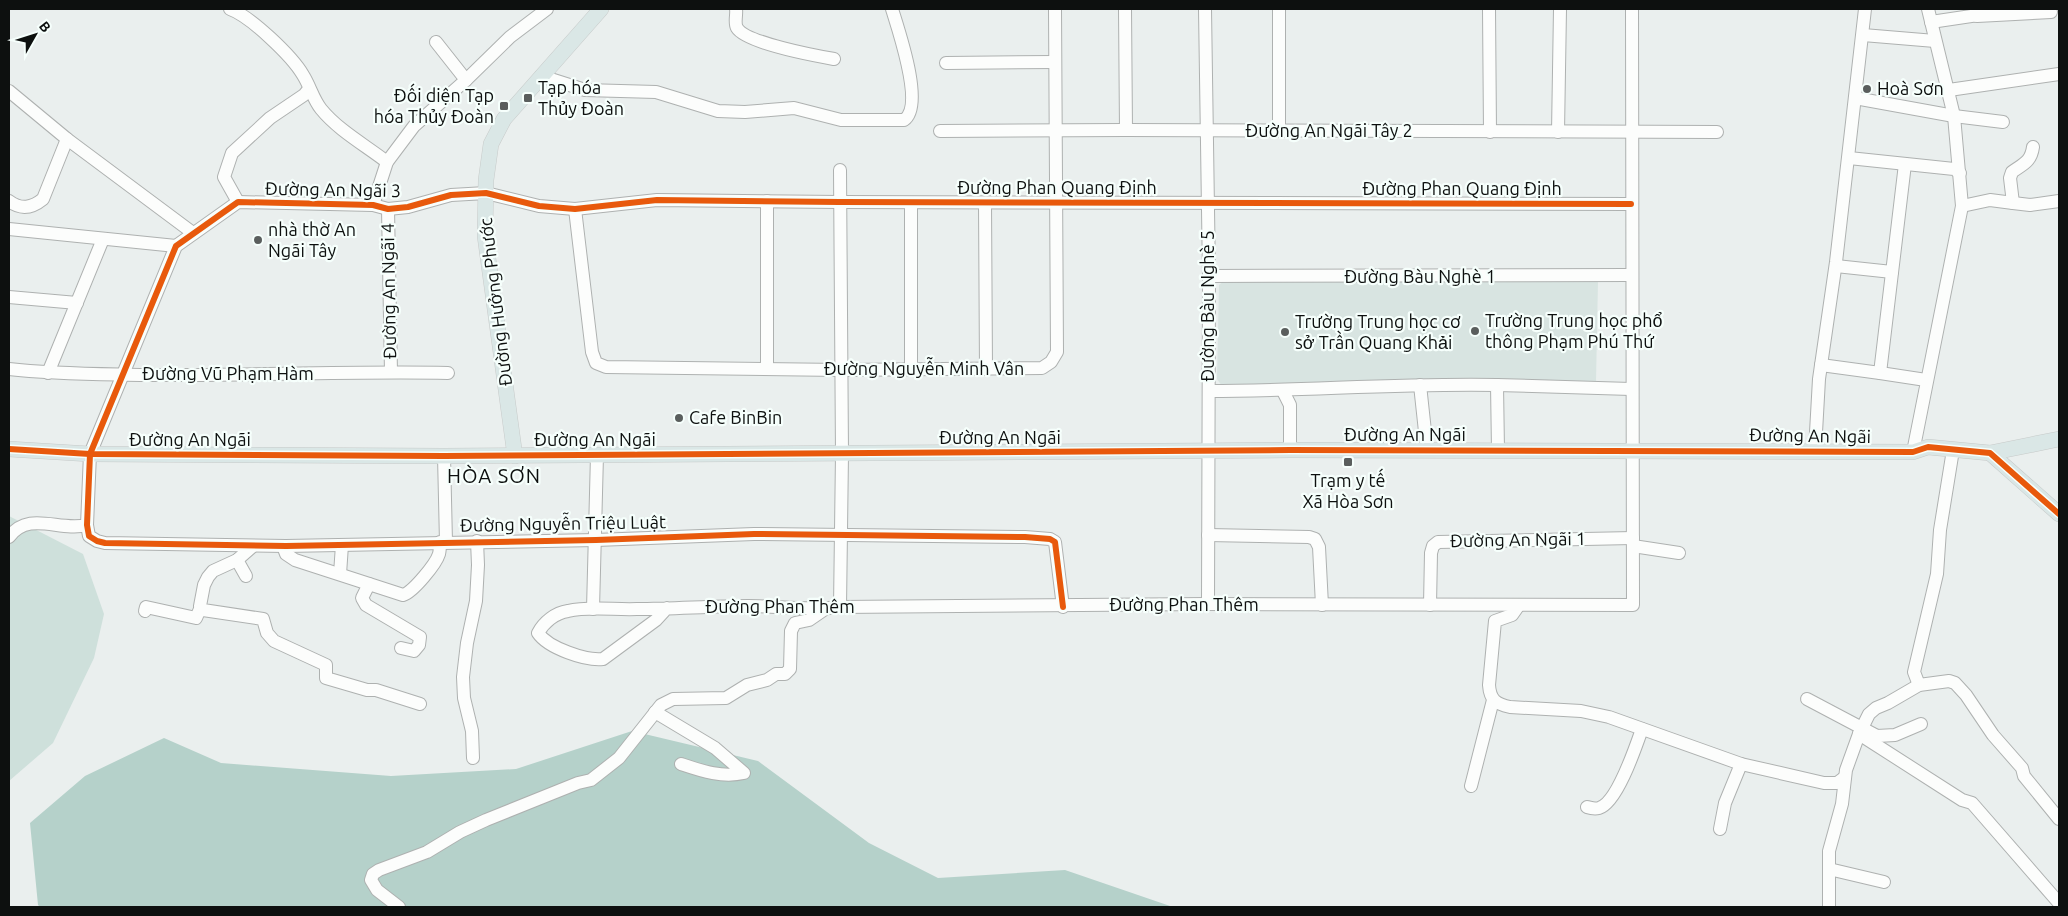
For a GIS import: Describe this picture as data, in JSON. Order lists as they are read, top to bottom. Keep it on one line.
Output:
{"streets":{"main road":["Đường Hưởng Phước","Đường An Ngãi"],"street":["Đường An Ngãi Tây 2","Đường Phan Quang Định","Đường An Ngãi 3","Đường Bàu Nghè 1","Đường An Ngãi 4","Đường Bàu Nghè 5","Đường Nguyễn Minh Vân","Đường Vũ Phạm Hàm","Đường Nguyễn Triệu Luật","Đường An Ngãi 1","Đường Phan Thêm"]},"crossings":[["Đường An Ngãi Tây 2","Đường Bàu Nghè 5"],["Đường An Ngãi Tây 2","Đường Nguyễn Minh Vân"],["Đường An Ngãi Tây 2","Đường Phan Thêm"],["Đường Phan Quang Định","Đường An Ngãi 3"],["Đường Phan Quang Định","Đường Hưởng Phước"],["Đường Phan Quang Định","Đường Bàu Nghè 5"],["Đường Phan Quang Định","Đường Nguyễn Minh Vân"],["Đường Phan Quang Định","Đường Phan Thêm"],["Đường An Ngãi 3","Đường An Ngãi 4"],["Đường An Ngãi 3","Đường Hưởng Phước"],["Đường Bàu Nghè 1","Đường Bàu Nghè 5"],["Đường Bàu Nghè 1","Đường Phan Thêm"],["Đường An Ngãi 4","Đường Vũ Phạm Hàm"],["Đường Hưởng Phước","Đường An Ngãi"],["Đường Bàu Nghè 5","Đường An Ngãi"],["Đường Bàu Nghè 5","Đường Phan Thêm"],["Đường An Ngãi","Đường Phan Thêm"],["Đường Nguyễn Triệu Luật","Đường Phan Thêm"],["Đường An Ngãi 1","Đường Phan Thêm"]],"districts":["HÒA SƠN"],"places":{"other":["Hoà Sơn","nhà thờ An Ngãi Tây","Trường Trung học phổ thông Phạm Phú Thứ","Trường Trung học cơ sở Trần Quang Khải","Cafe BinBin"],"transit":["Tạp hóa Thủy Đoàn","Đối diện Tạp hóa Thủy Đoàn","Trạm y tế Xã Hòa Sơn"]},"north":"top right"}
